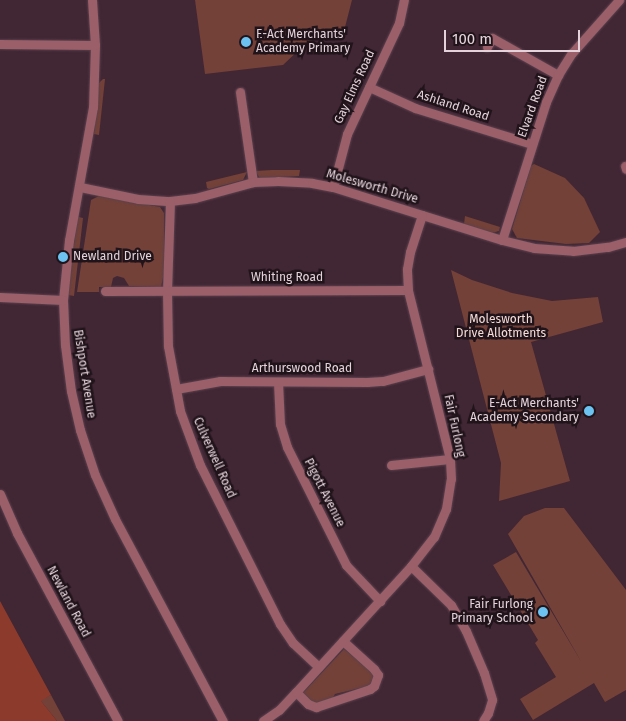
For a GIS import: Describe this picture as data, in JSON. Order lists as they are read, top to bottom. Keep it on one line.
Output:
{"streets":{"street":["Gay Elms Road","Ashland Road","Elvard Road","Molesworth Drive","Whiting Road","Arthurswood Road","Bishport Avenue","Fair Furlong","Culverwell Road","Pigott Avenue","Newland Road"]},"crossings":[["Gay Elms Road","Ashland Road"],["Gay Elms Road","Molesworth Drive"],["Ashland Road","Elvard Road"],["Elvard Road","Molesworth Drive"],["Molesworth Drive","Bishport Avenue"],["Molesworth Drive","Fair Furlong"],["Molesworth Drive","Culverwell Road"],["Whiting Road","Fair Furlong"],["Whiting Road","Culverwell Road"],["Arthurswood Road","Fair Furlong"],["Arthurswood Road","Culverwell Road"],["Arthurswood Road","Pigott Avenue"],["Fair Furlong","Culverwell Road"],["Fair Furlong","Pigott Avenue"]],"parks":["Molesworth Drive Allotments"],"places":["E-Act Merchants' Academy Primary","Newland Drive","E-Act Merchants' Academy Secondary","Fair Furlong Primary School"],"scale_bar":"100 m"}
